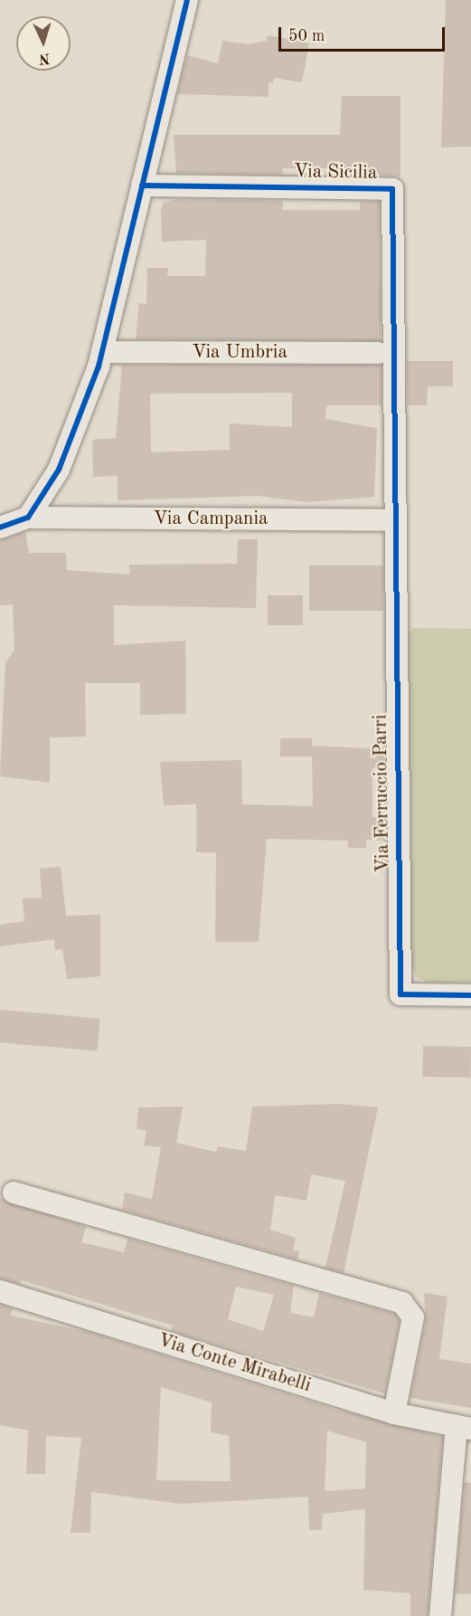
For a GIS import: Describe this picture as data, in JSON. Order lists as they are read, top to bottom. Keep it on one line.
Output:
{"streets":{"street":["Via Sicilia","Via Umbria","Via Campania","Via Ferruccio Parri","Via Conte Mirabelli"]},"crossings":[["Via Sicilia","Via Umbria"],["Via Campania","Via Ferruccio Parri"]],"scale_bar":"50 m","north":"bottom"}
